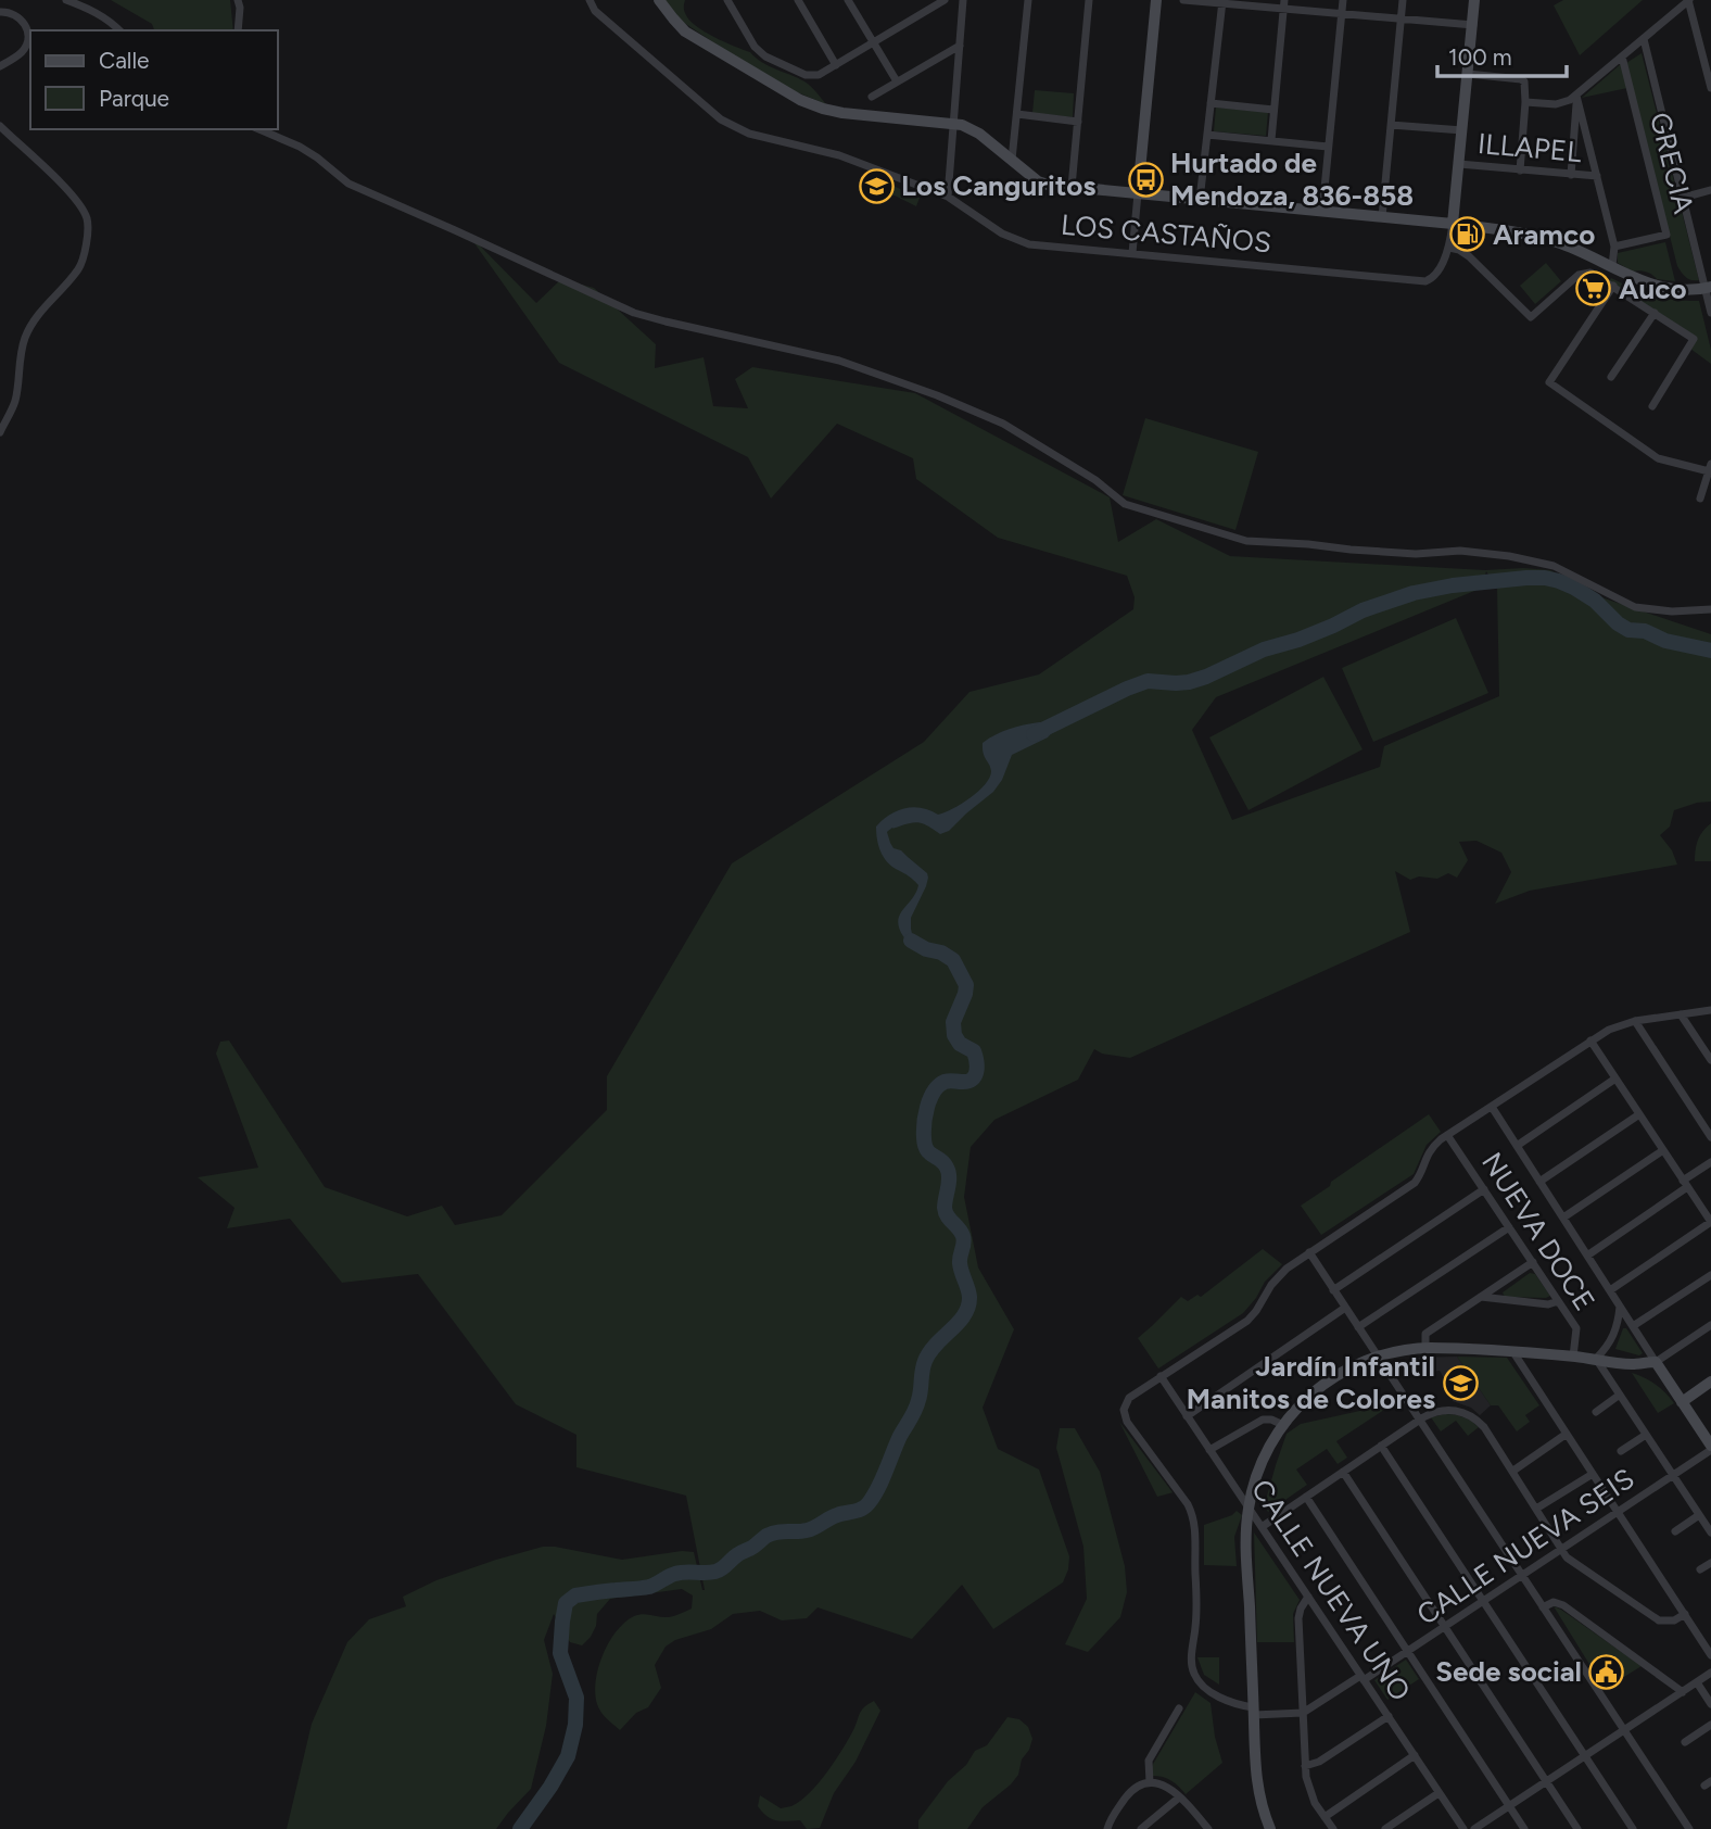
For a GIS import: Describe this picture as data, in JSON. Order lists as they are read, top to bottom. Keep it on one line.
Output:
{"streets":{"street":["ILLAPEL","GRECIA","LOS CASTAÑOS","NUEVA DOCE","CALLE NUEVA SEIS","CALLE NUEVA UNO"]},"crossings":[["CALLE NUEVA SEIS","CALLE NUEVA UNO"]],"places":{"bus stop":["Hurtado de Mendoza, 836-858"],"school or university":["Los Canguritos","Jardín Infantil Manitos de Colores"],"fuel station":["Aramco"],"supermarket":["Auco"],"public building":["Sede social"]},"legend":["Calle","Parque"],"scale_bar":"100 m"}
